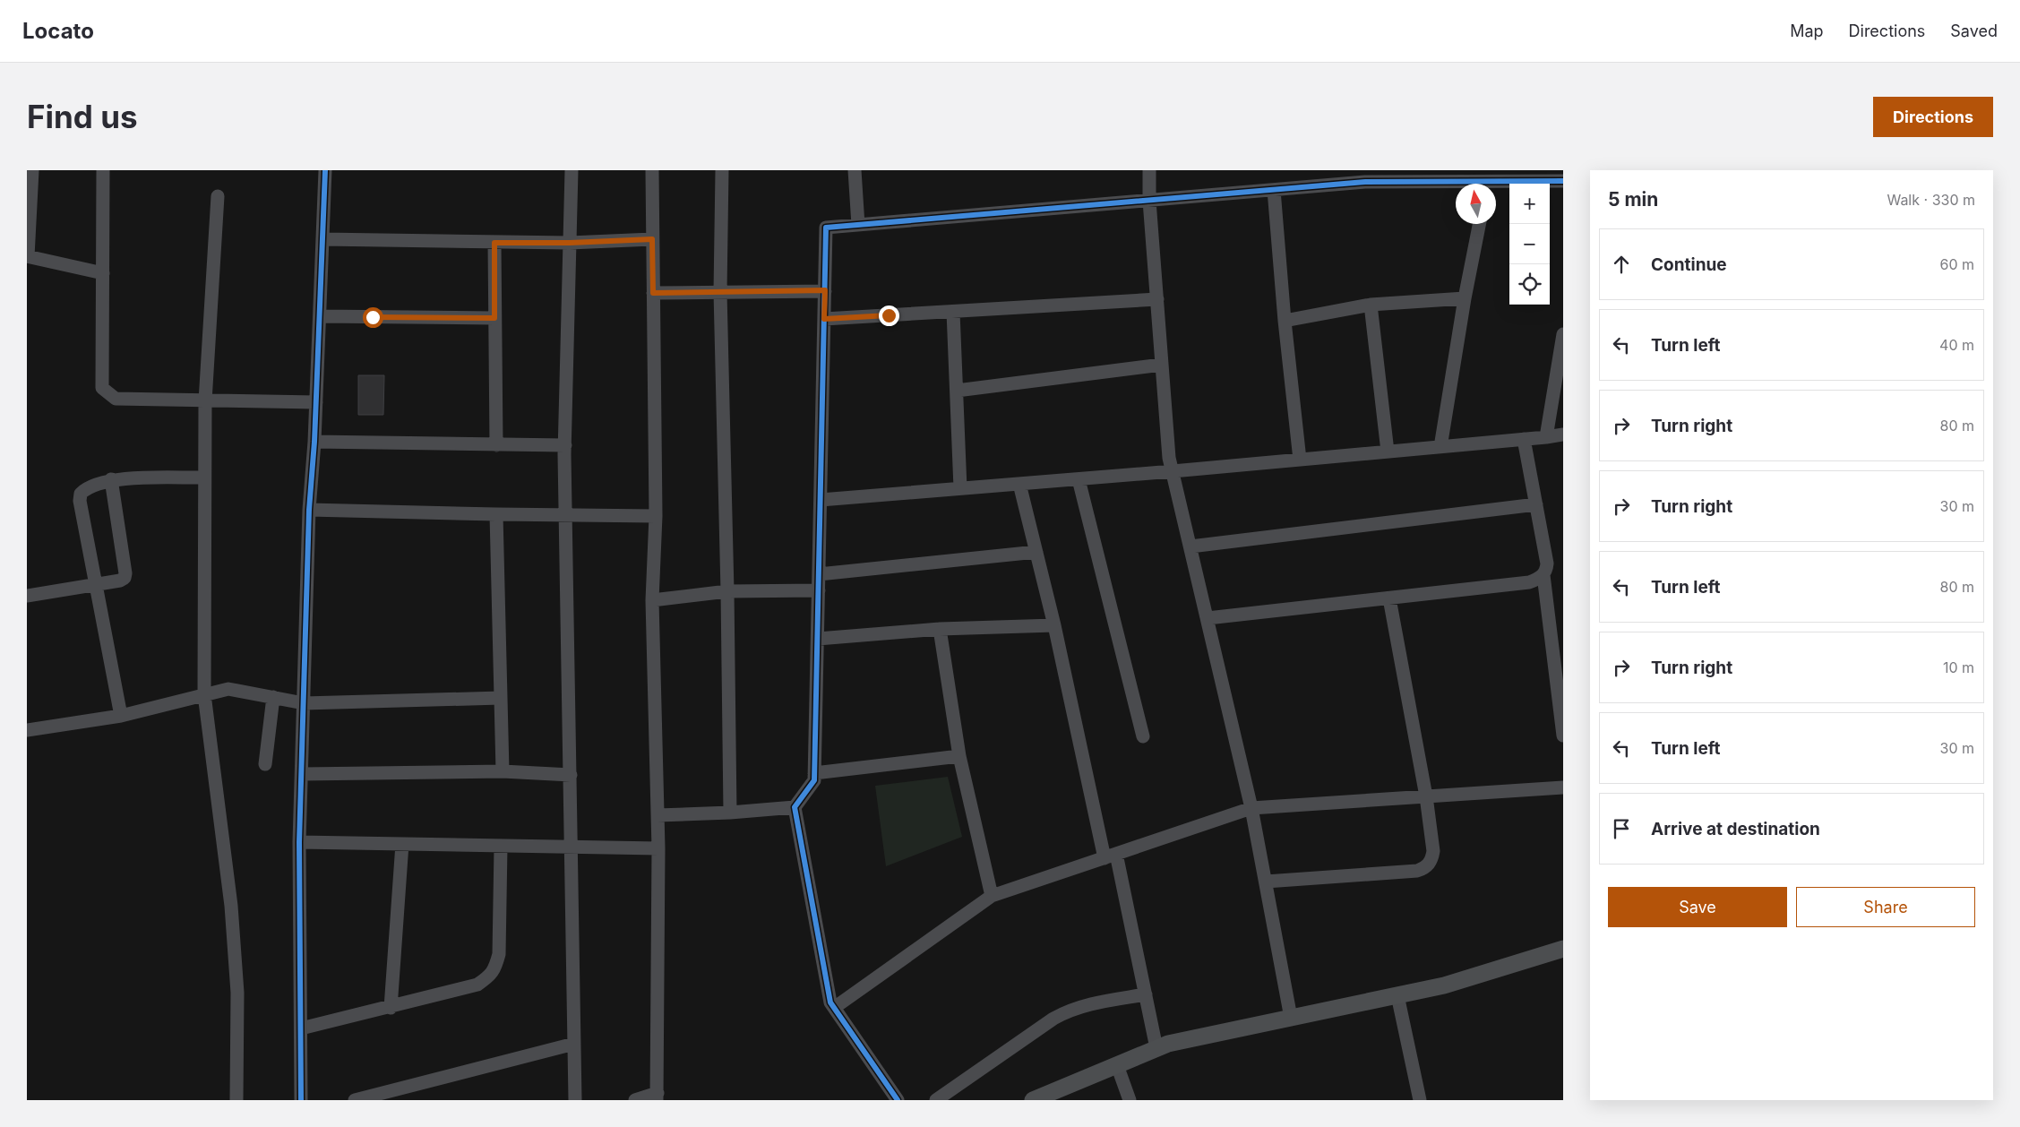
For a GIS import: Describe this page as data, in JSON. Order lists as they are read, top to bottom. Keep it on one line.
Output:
{"north":"top","page":{"header":"Locato","nav":["Map","Directions","Saved"],"buttons":["Directions",["Save","Share"]],"title":"Find us","heading":["5 min","Walk · 330 m"],"map_buttons":["+","−"],"list":[["Continue","60 m"],["Turn left","40 m"],["Turn right","80 m"],["Turn right","30 m"],["Turn left","80 m"],["Turn right","10 m"],["Turn left","30 m"],"Arrive at destination"]}}
